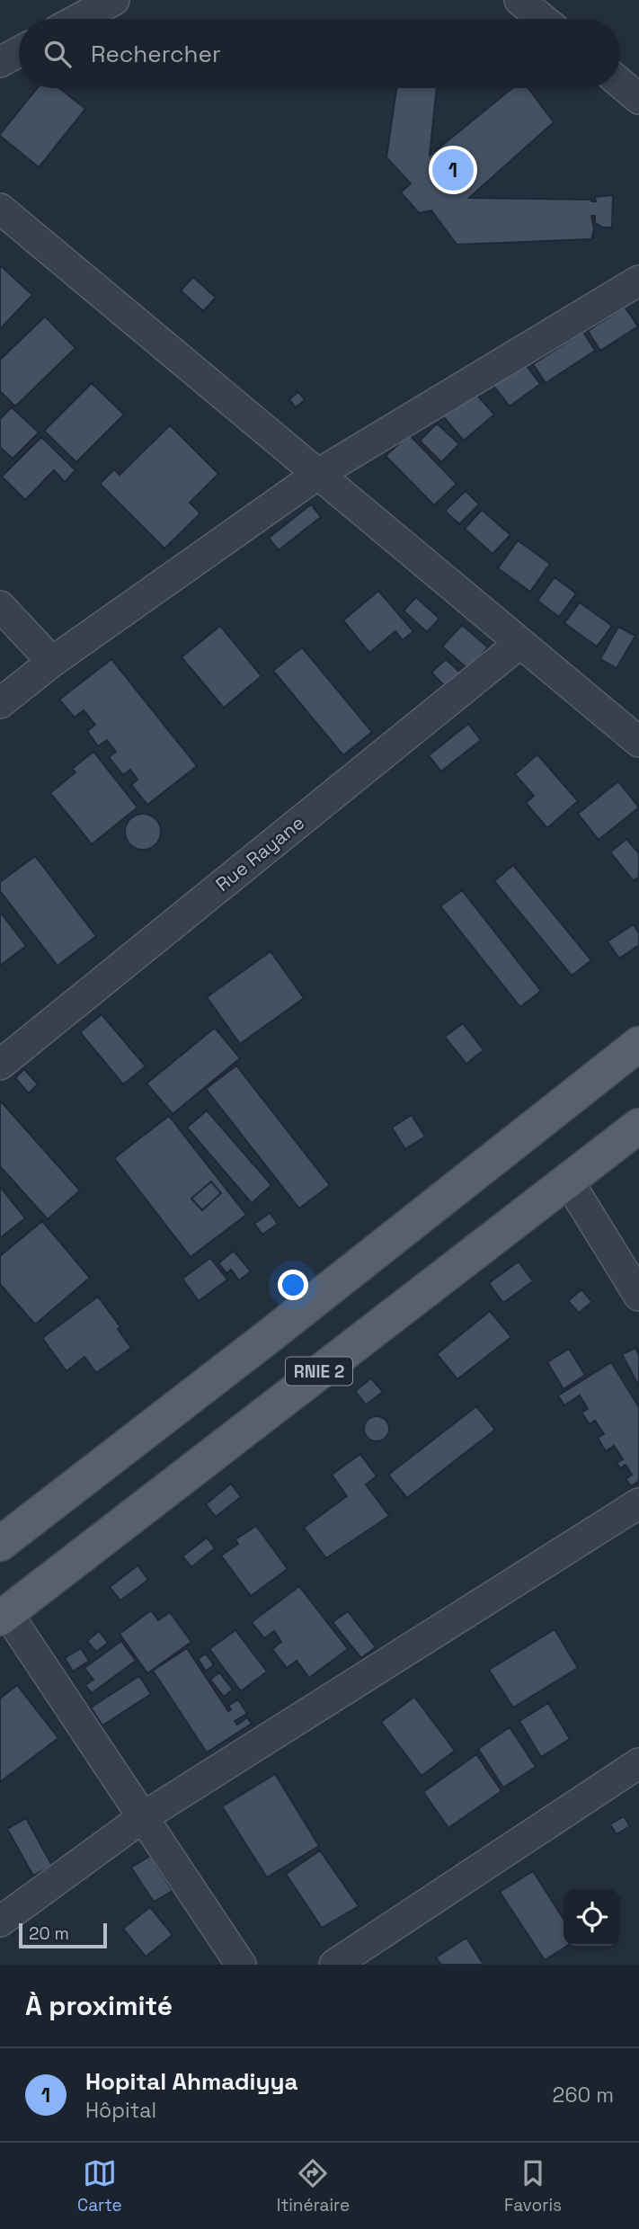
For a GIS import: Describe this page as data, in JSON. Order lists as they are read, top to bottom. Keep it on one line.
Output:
{"streets":{"main road":["RNIE 2"],"street":["Rue Rayane"]},"scale_bar":"20 m","page":{"search":"Rechercher","pins":"1","scale":"20 m","heading":"À proximité","list":[{"mark":"1","name":"Hopital Ahmadiyya","note":"Hôpital","value":"260 m"}],"nav":["Carte","Itinéraire","Favoris"]}}
